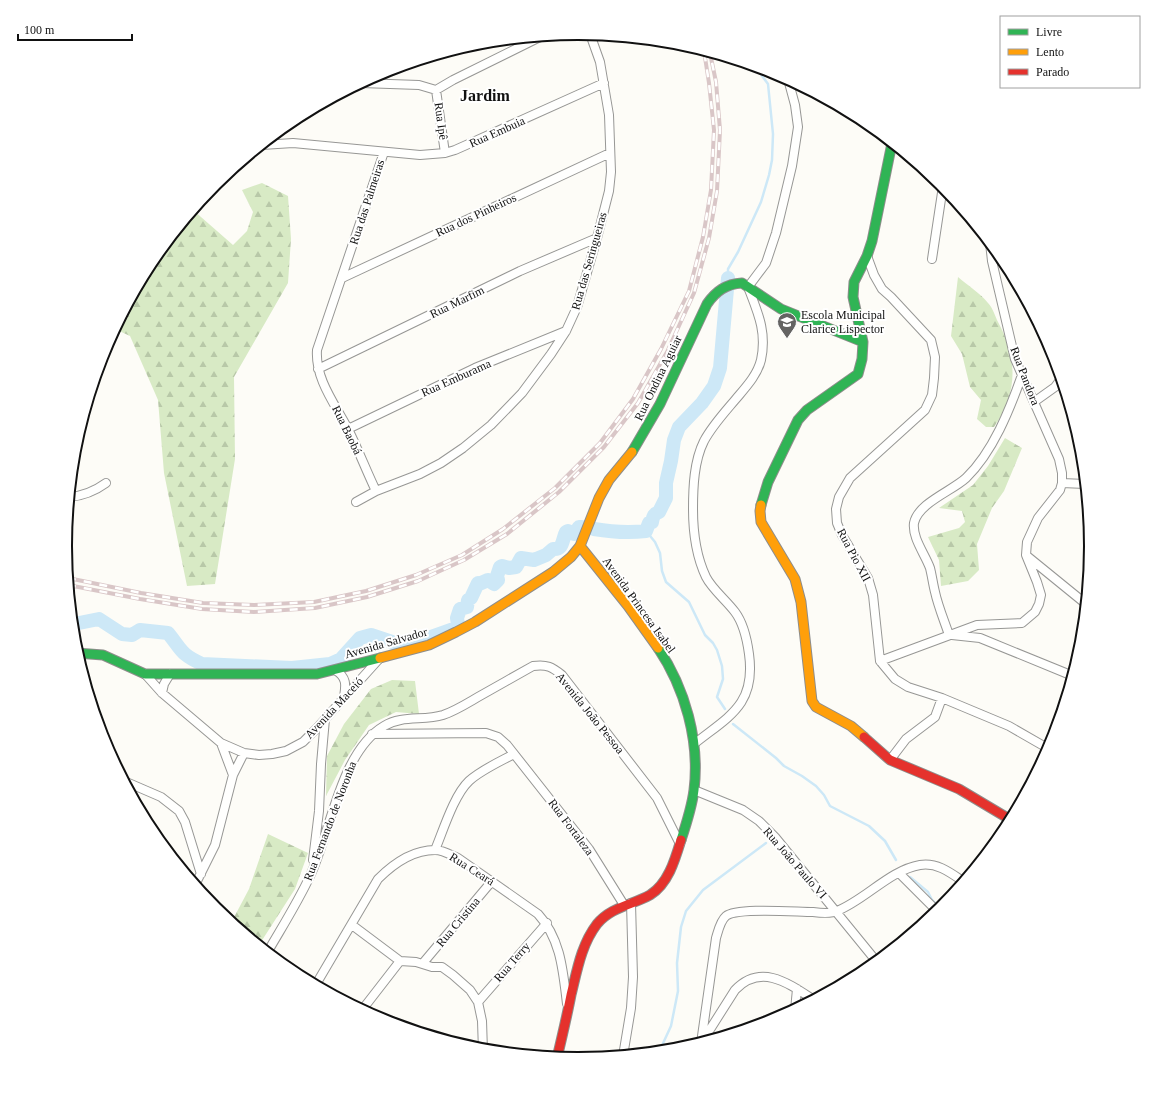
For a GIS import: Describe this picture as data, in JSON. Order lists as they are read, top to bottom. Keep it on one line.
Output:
{"streets":{"street":["Rua Ipê","Rua Embuia","Rua das Palmeiras","Rua dos Pinheiros","Rua das Seringueiras","Rua Marfim","Rua Pandora","Rua Emburama","Rua Ondina Aguiar","Rua Baobá","Rua Pio XII","Avenida Princesa Isabel","Avenida Salvador","Avenida Maceió","Avenida João Pessoa","Rua Fernando de Noronha","Rua Fortaleza","Rua João Paulo VI","Rua Ceará","Rua Cristina","Rua Terry"]},"crossings":[["Rua Ipê","Rua Embuia"],["Rua Embuia","Rua das Palmeiras"],["Rua Embuia","Rua das Seringueiras"],["Rua das Palmeiras","Rua dos Pinheiros"],["Rua das Palmeiras","Rua Marfim"],["Rua das Palmeiras","Rua Baobá"],["Rua dos Pinheiros","Rua das Seringueiras"],["Rua das Seringueiras","Rua Marfim"],["Rua das Seringueiras","Rua Emburama"],["Rua das Seringueiras","Rua Baobá"],["Rua Marfim","Rua Baobá"],["Rua Emburama","Rua Baobá"],["Rua Ondina Aguiar","Avenida Princesa Isabel"],["Rua Ondina Aguiar","Avenida Salvador"],["Avenida Princesa Isabel","Avenida Salvador"],["Avenida Princesa Isabel","Avenida João Pessoa"],["Avenida Princesa Isabel","Rua Fortaleza"],["Avenida Princesa Isabel","Rua João Paulo VI"],["Avenida Princesa Isabel","Rua Ceará"],["Avenida Salvador","Avenida Maceió"],["Avenida João Pessoa","Rua Fernando de Noronha"],["Avenida João Pessoa","Rua Fortaleza"],["Rua Fernando de Noronha","Rua Fortaleza"],["Rua Ceará","Rua Cristina"],["Rua Ceará","Rua Terry"]],"districts":["Jardim"],"places":{"school or university":["Escola Municipal Clarice Lispector"]},"legend":["Livre","Lento","Parado"],"scale_bar":"100 m"}
